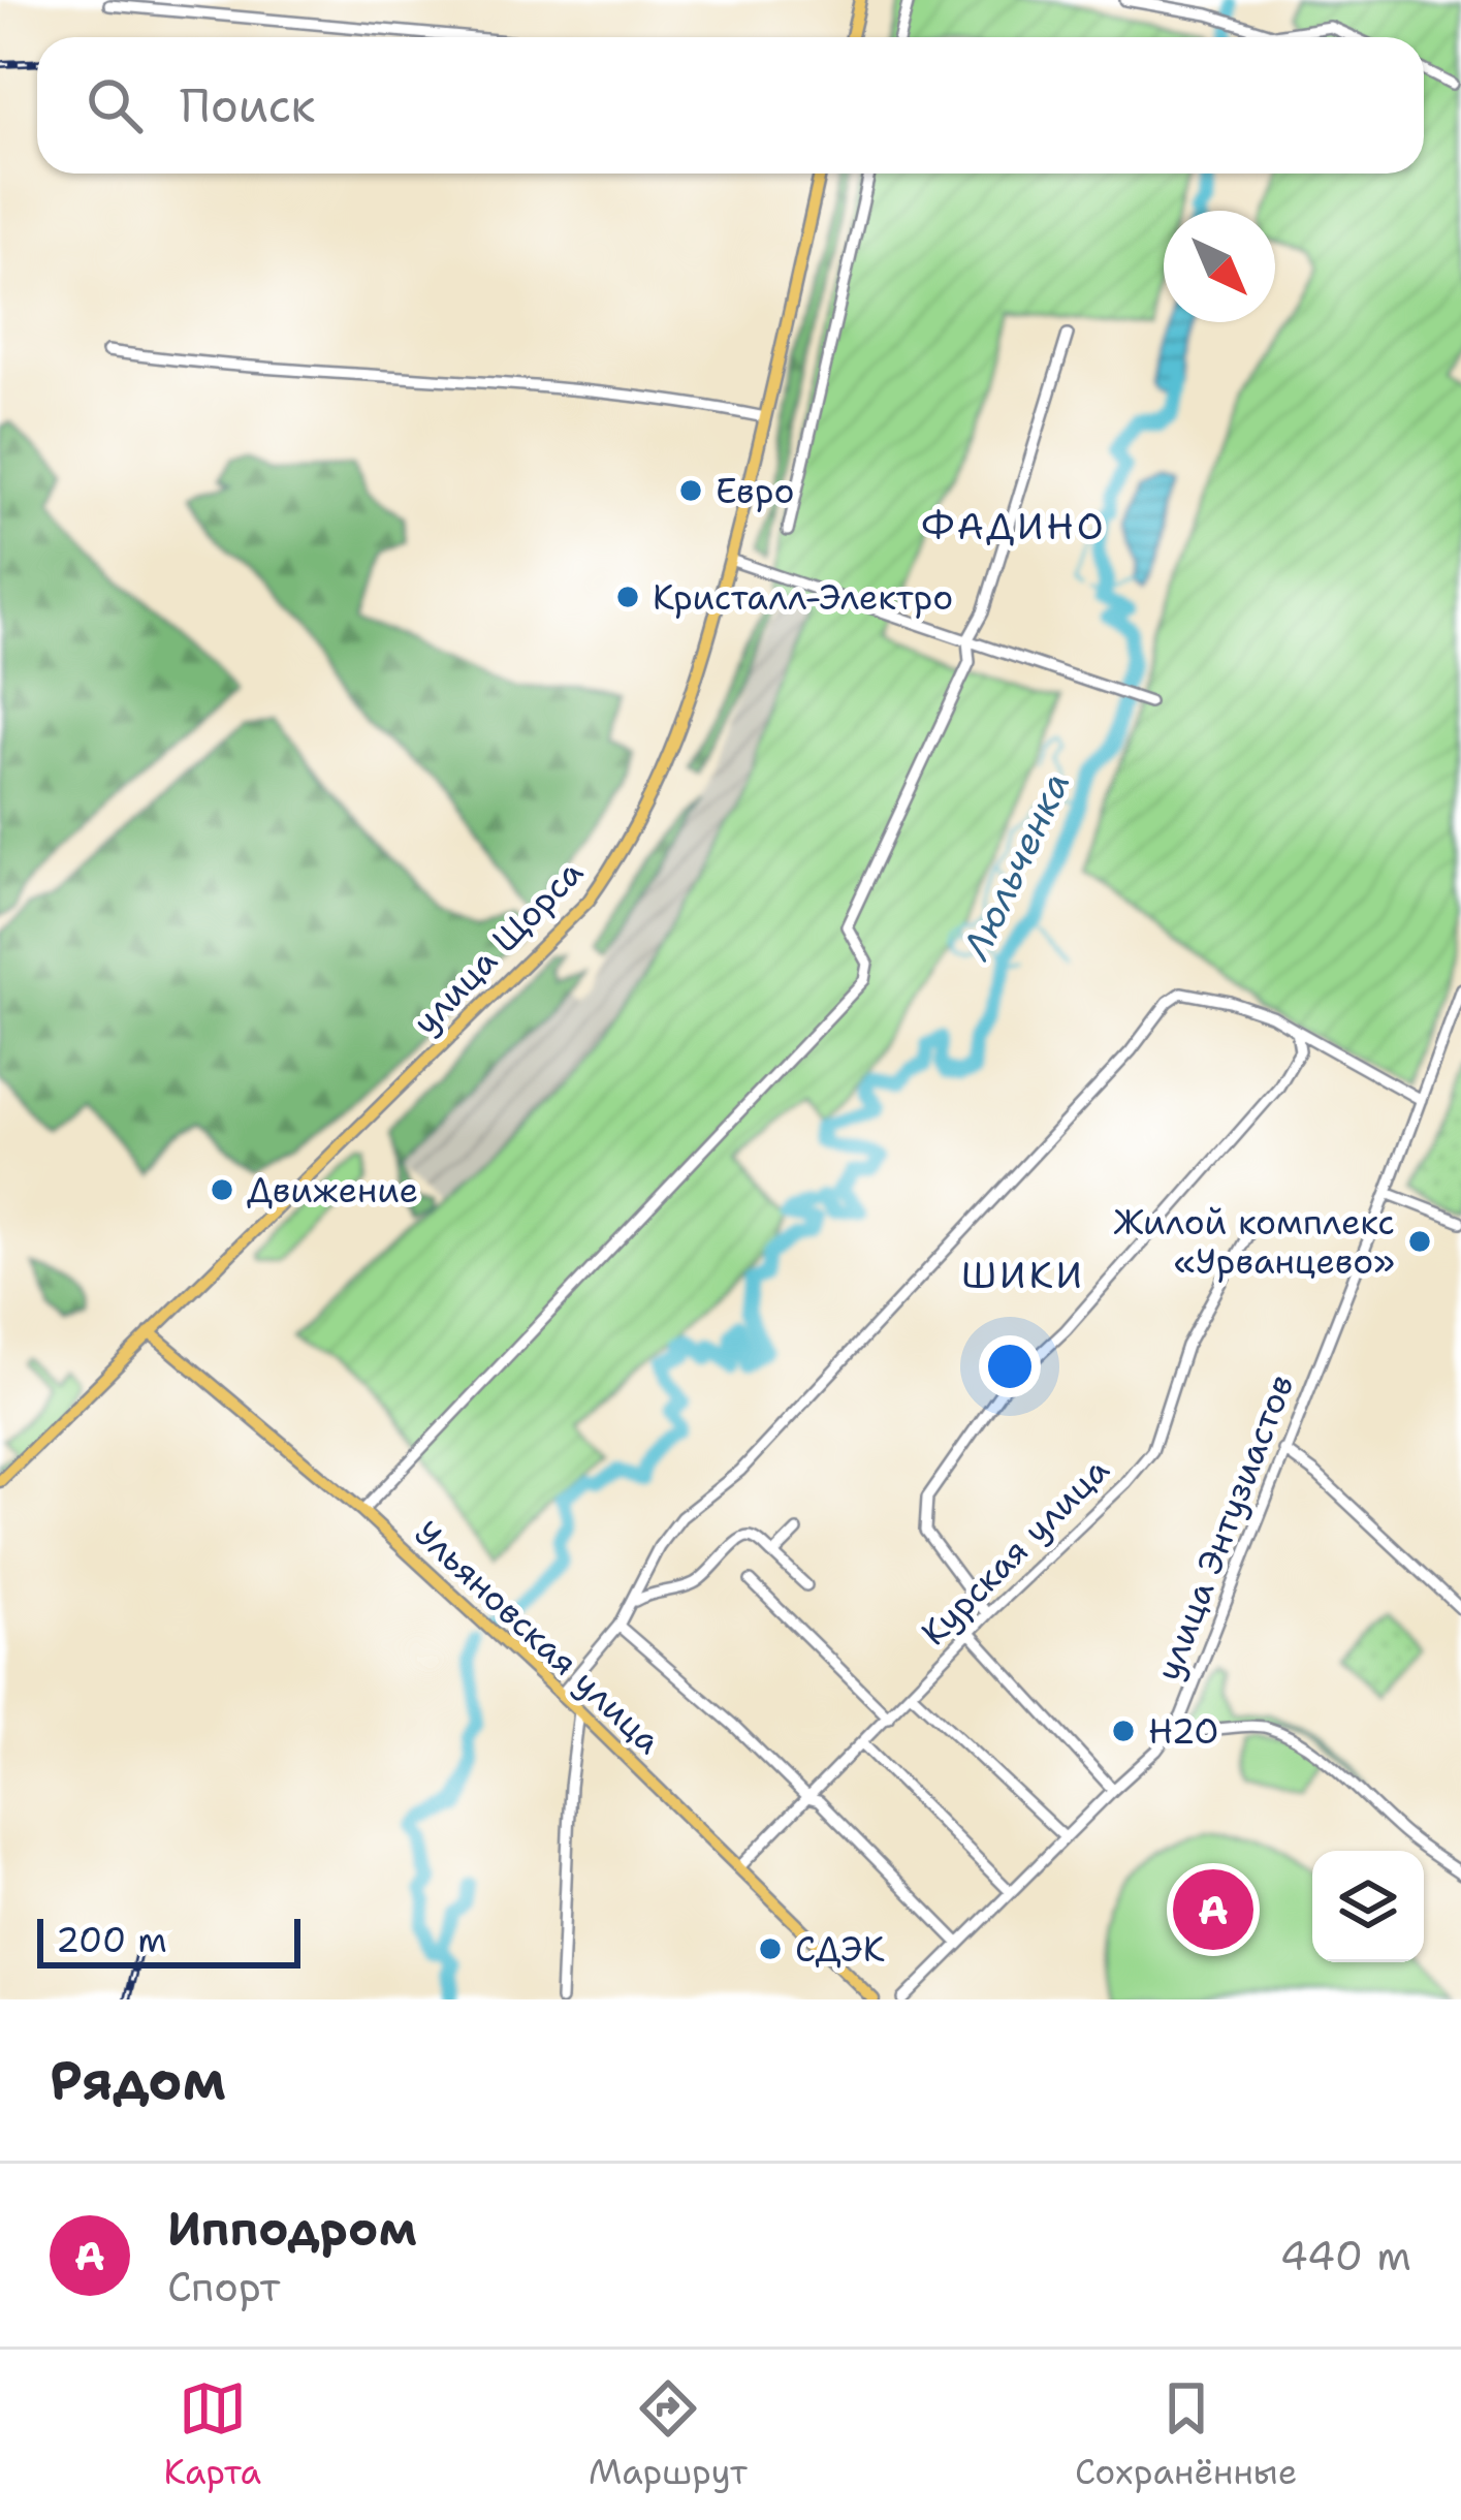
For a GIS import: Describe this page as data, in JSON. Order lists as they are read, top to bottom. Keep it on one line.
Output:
{"streets":{"main road":["улица Щорса","Ульяновская улица"],"street":["улица Энтузиастов","Курская улица"]},"crossings":[["улица Щорса","Ульяновская улица"],["Курская улица","Ульяновская улица"]],"districts":["ФАДИНО","ШИКИ"],"water":["Люльченка"],"places":["Евро","Кристалл-Электро","Движение","Жилой комплекс «Урванцево»","H2O","СДЭК"],"scale_bar":"200 m","north":"bottom right","page":{"search":"Поиск","pins":"A","scale":"200 m","heading":"Рядом","list":[{"mark":"A","name":"Ипподром","note":"Спорт","value":"440 m"}],"nav":["Карта","Маршрут","Сохранённые"]}}
